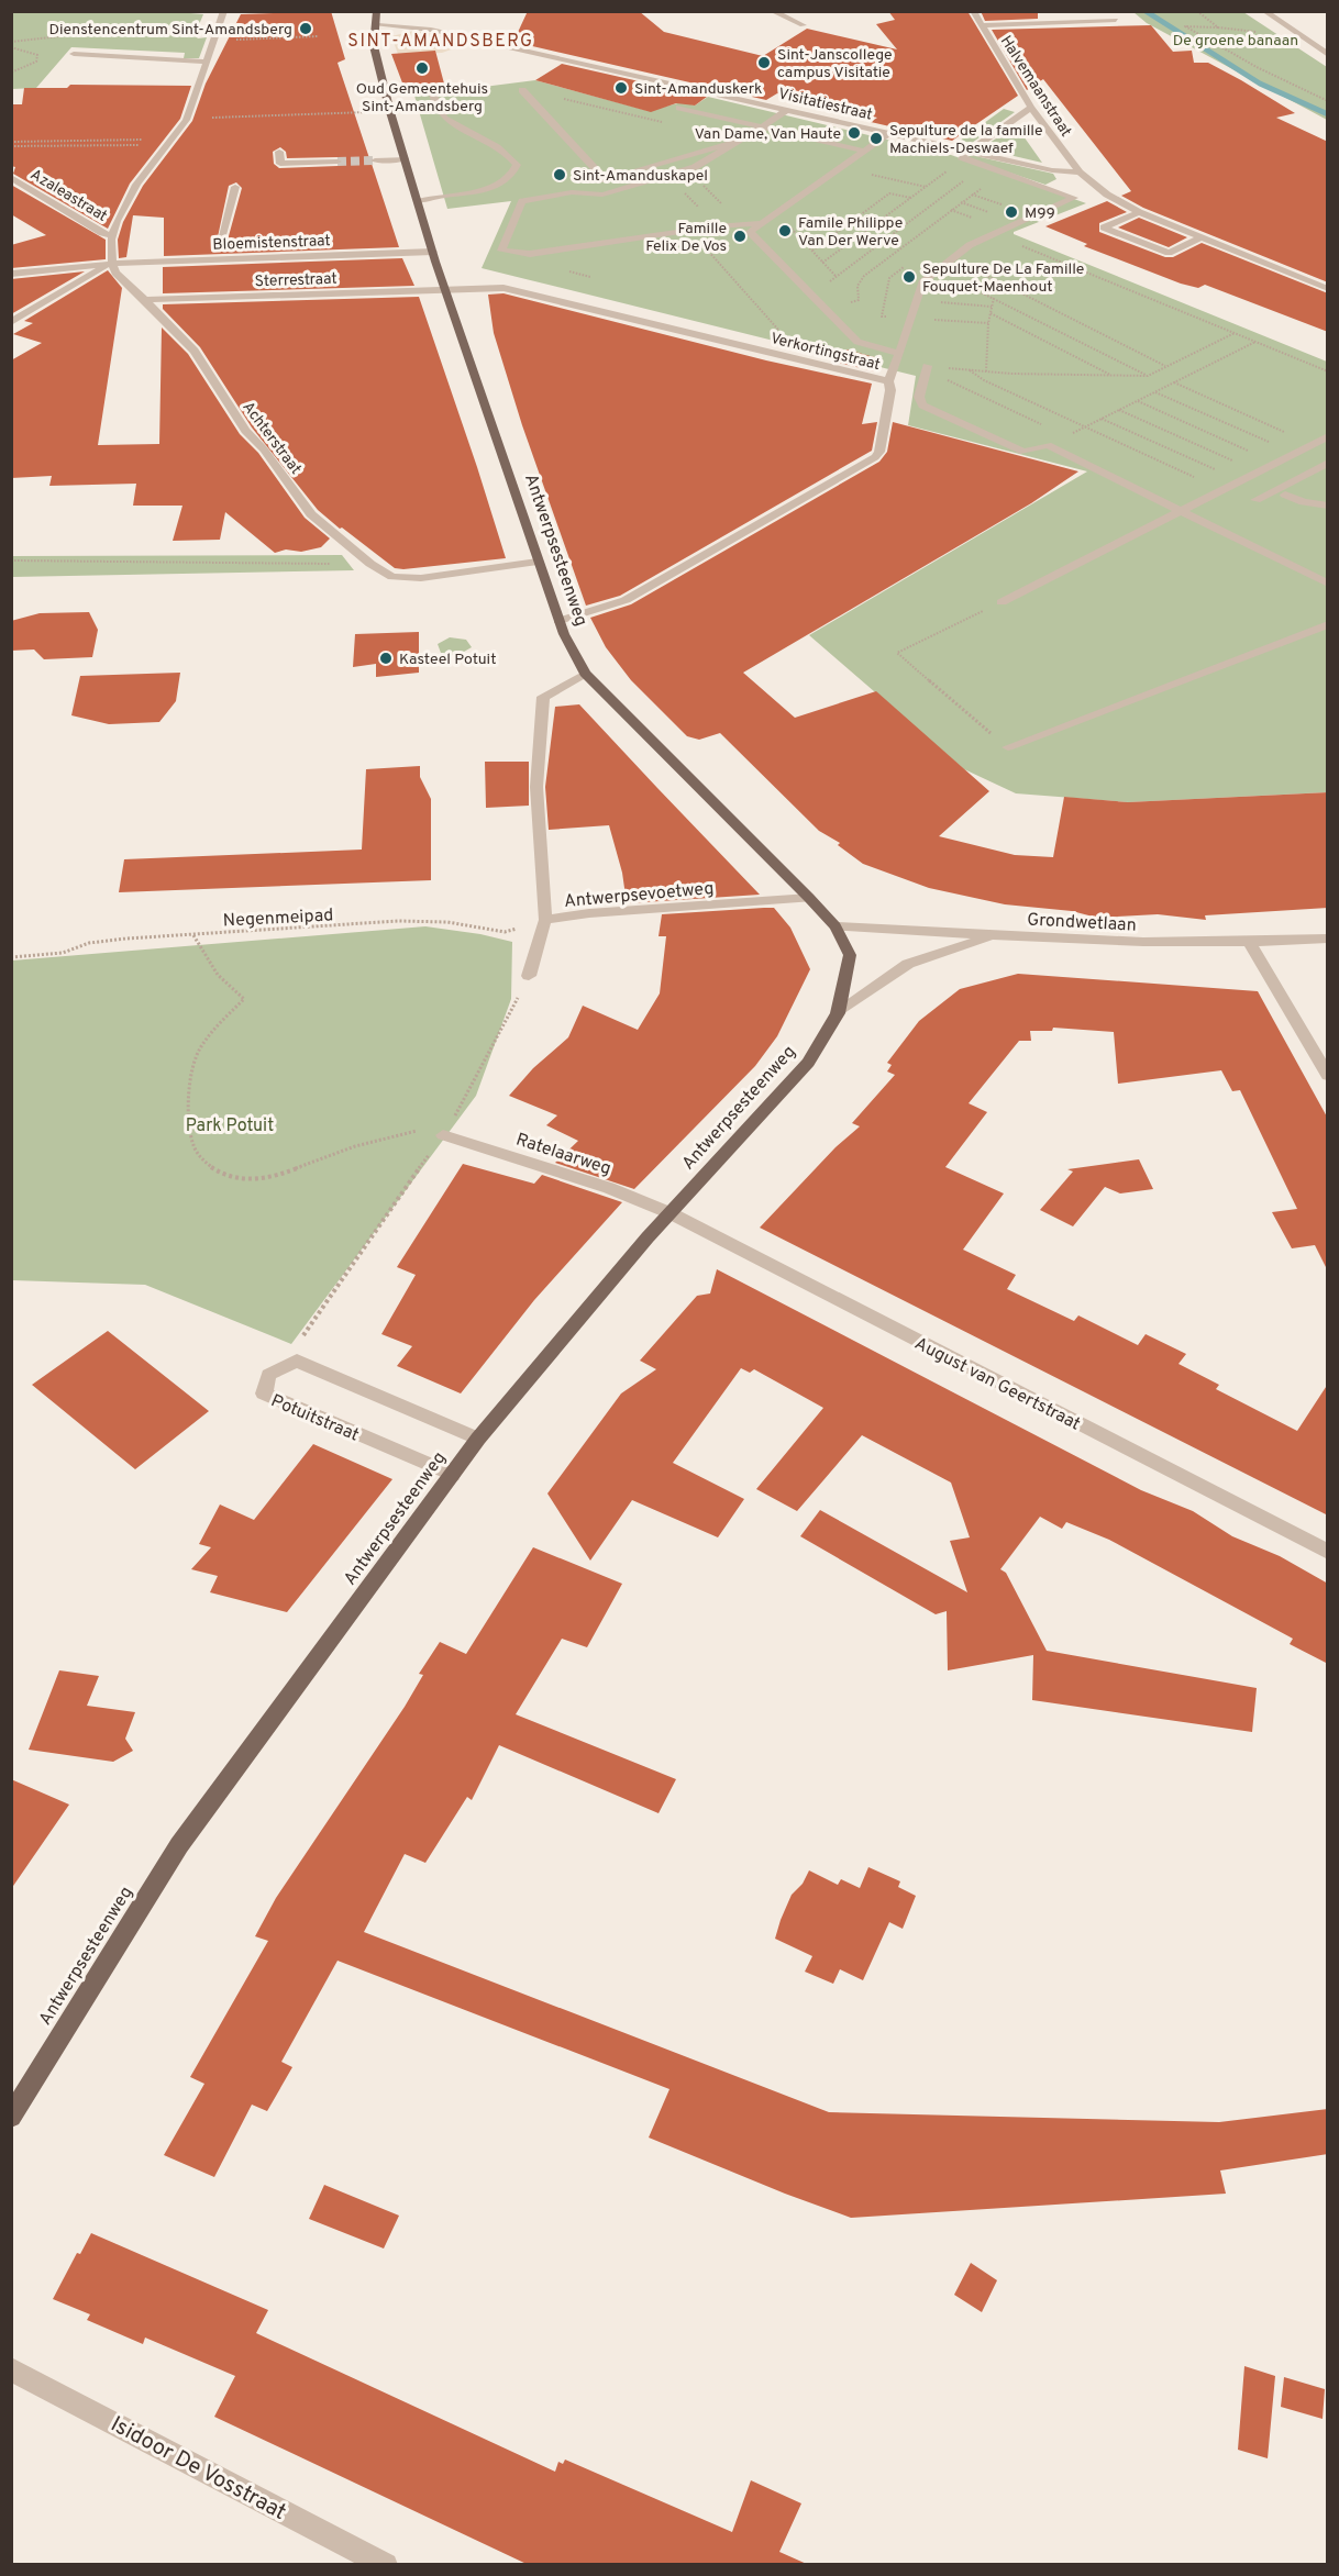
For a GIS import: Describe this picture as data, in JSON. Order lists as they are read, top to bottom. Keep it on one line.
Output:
{"streets":{"main road":["Antwerpsesteenweg"],"street":["Halvemaanstraat","Visitatiestraat","Azaleastraat","Bloemistenstraat","Sterrestraat","Verkortingstraat","Achterstraat","Antwerpsevoetweg","Grondwetlaan","Ratelaarweg","August van Geertstraat","Potuitstraat","Isidoor De Vosstraat"],"path":["Negenmeipad"]},"crossings":[["Halvemaanstraat","Visitatiestraat"],["Visitatiestraat","Antwerpsesteenweg"],["Bloemistenstraat","Achterstraat"],["Bloemistenstraat","Antwerpsesteenweg"],["Sterrestraat","Verkortingstraat"],["Sterrestraat","Achterstraat"],["Sterrestraat","Antwerpsesteenweg"],["Verkortingstraat","Antwerpsesteenweg"],["Achterstraat","Antwerpsesteenweg"],["Antwerpsesteenweg","Antwerpsevoetweg"],["Antwerpsesteenweg","Grondwetlaan"],["Antwerpsesteenweg","Ratelaarweg"],["Antwerpsesteenweg","August van Geertstraat"],["Antwerpsesteenweg","Potuitstraat"],["Antwerpsevoetweg","Negenmeipad"],["Ratelaarweg","August van Geertstraat"]],"districts":["SINT-AMANDSBERG"],"parks":["De groene banaan","Park Potuit"],"places":["Dienstencentrum Sint-Amandsberg","Sint-Janscollege campus Visitatie","Oud Gemeentehuis Sint-Amandsberg","Sint-Amanduskerk","Van Dame, Van Haute","Sepulture de la famille Machiels-Deswaef","Sint-Amanduskapel","M99","Famile Philippe Van Der Werve","Famille Felix De Vos","Sepulture De La Famille Fouquet-Maenhout","Kasteel Potuit"]}
